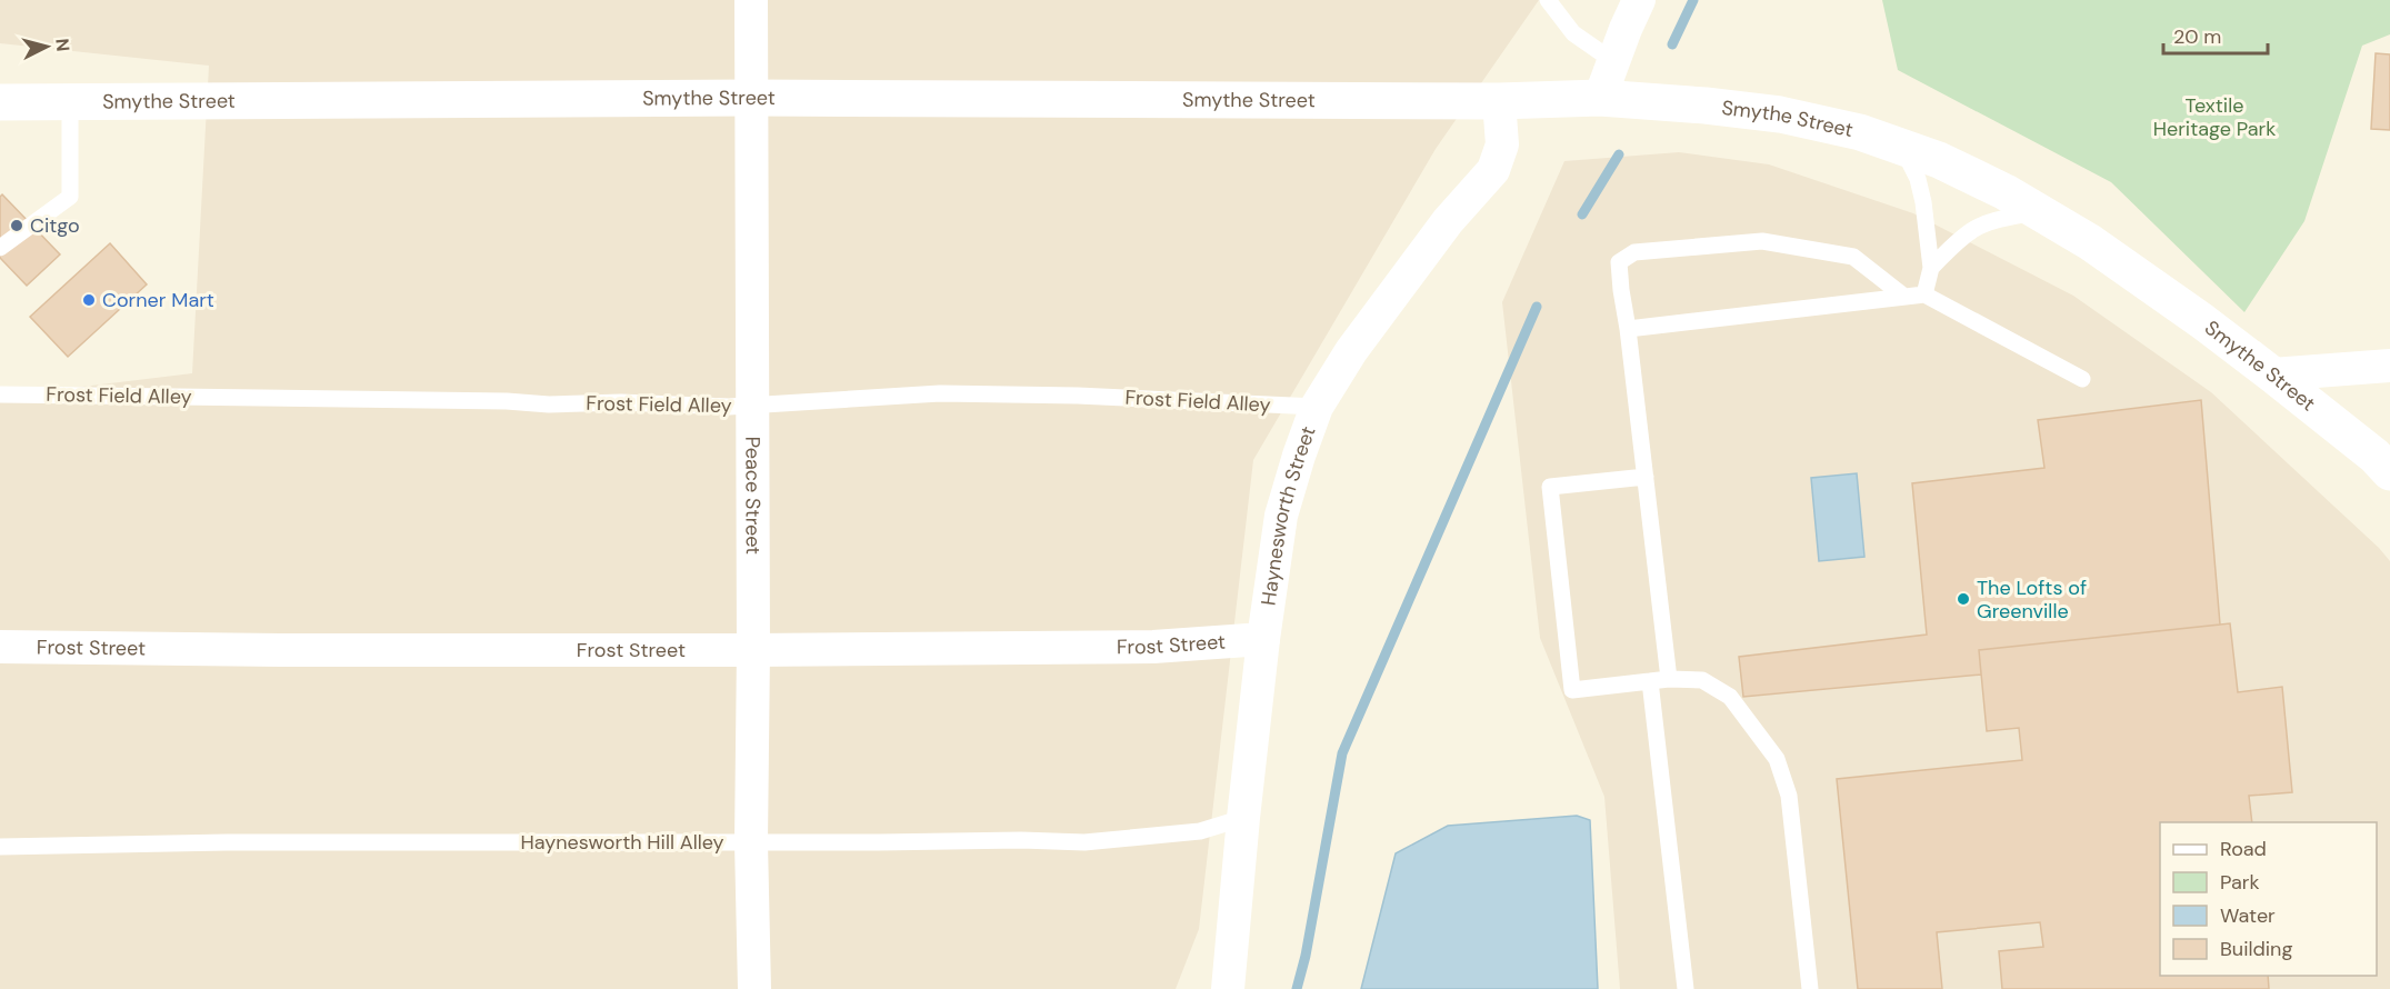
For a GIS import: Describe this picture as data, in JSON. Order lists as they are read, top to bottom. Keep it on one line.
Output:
{"streets":{"street":["Smythe Street","Peace Street","Haynesworth Street","Frost Street"],"lane":["Frost Field Alley","Haynesworth Hill Alley"]},"crossings":[["Smythe Street","Peace Street"],["Smythe Street","Haynesworth Street"],["Frost Field Alley","Peace Street"],["Frost Field Alley","Haynesworth Street"],["Peace Street","Frost Street"],["Peace Street","Haynesworth Hill Alley"],["Haynesworth Street","Frost Street"],["Haynesworth Street","Haynesworth Hill Alley"]],"parks":["Textile Heritage Park"],"places":["Citgo","Corner Mart","The Lofts of Greenville"],"legend":["Road","Park","Water","Building"],"scale_bar":"20 m","north":"right"}
